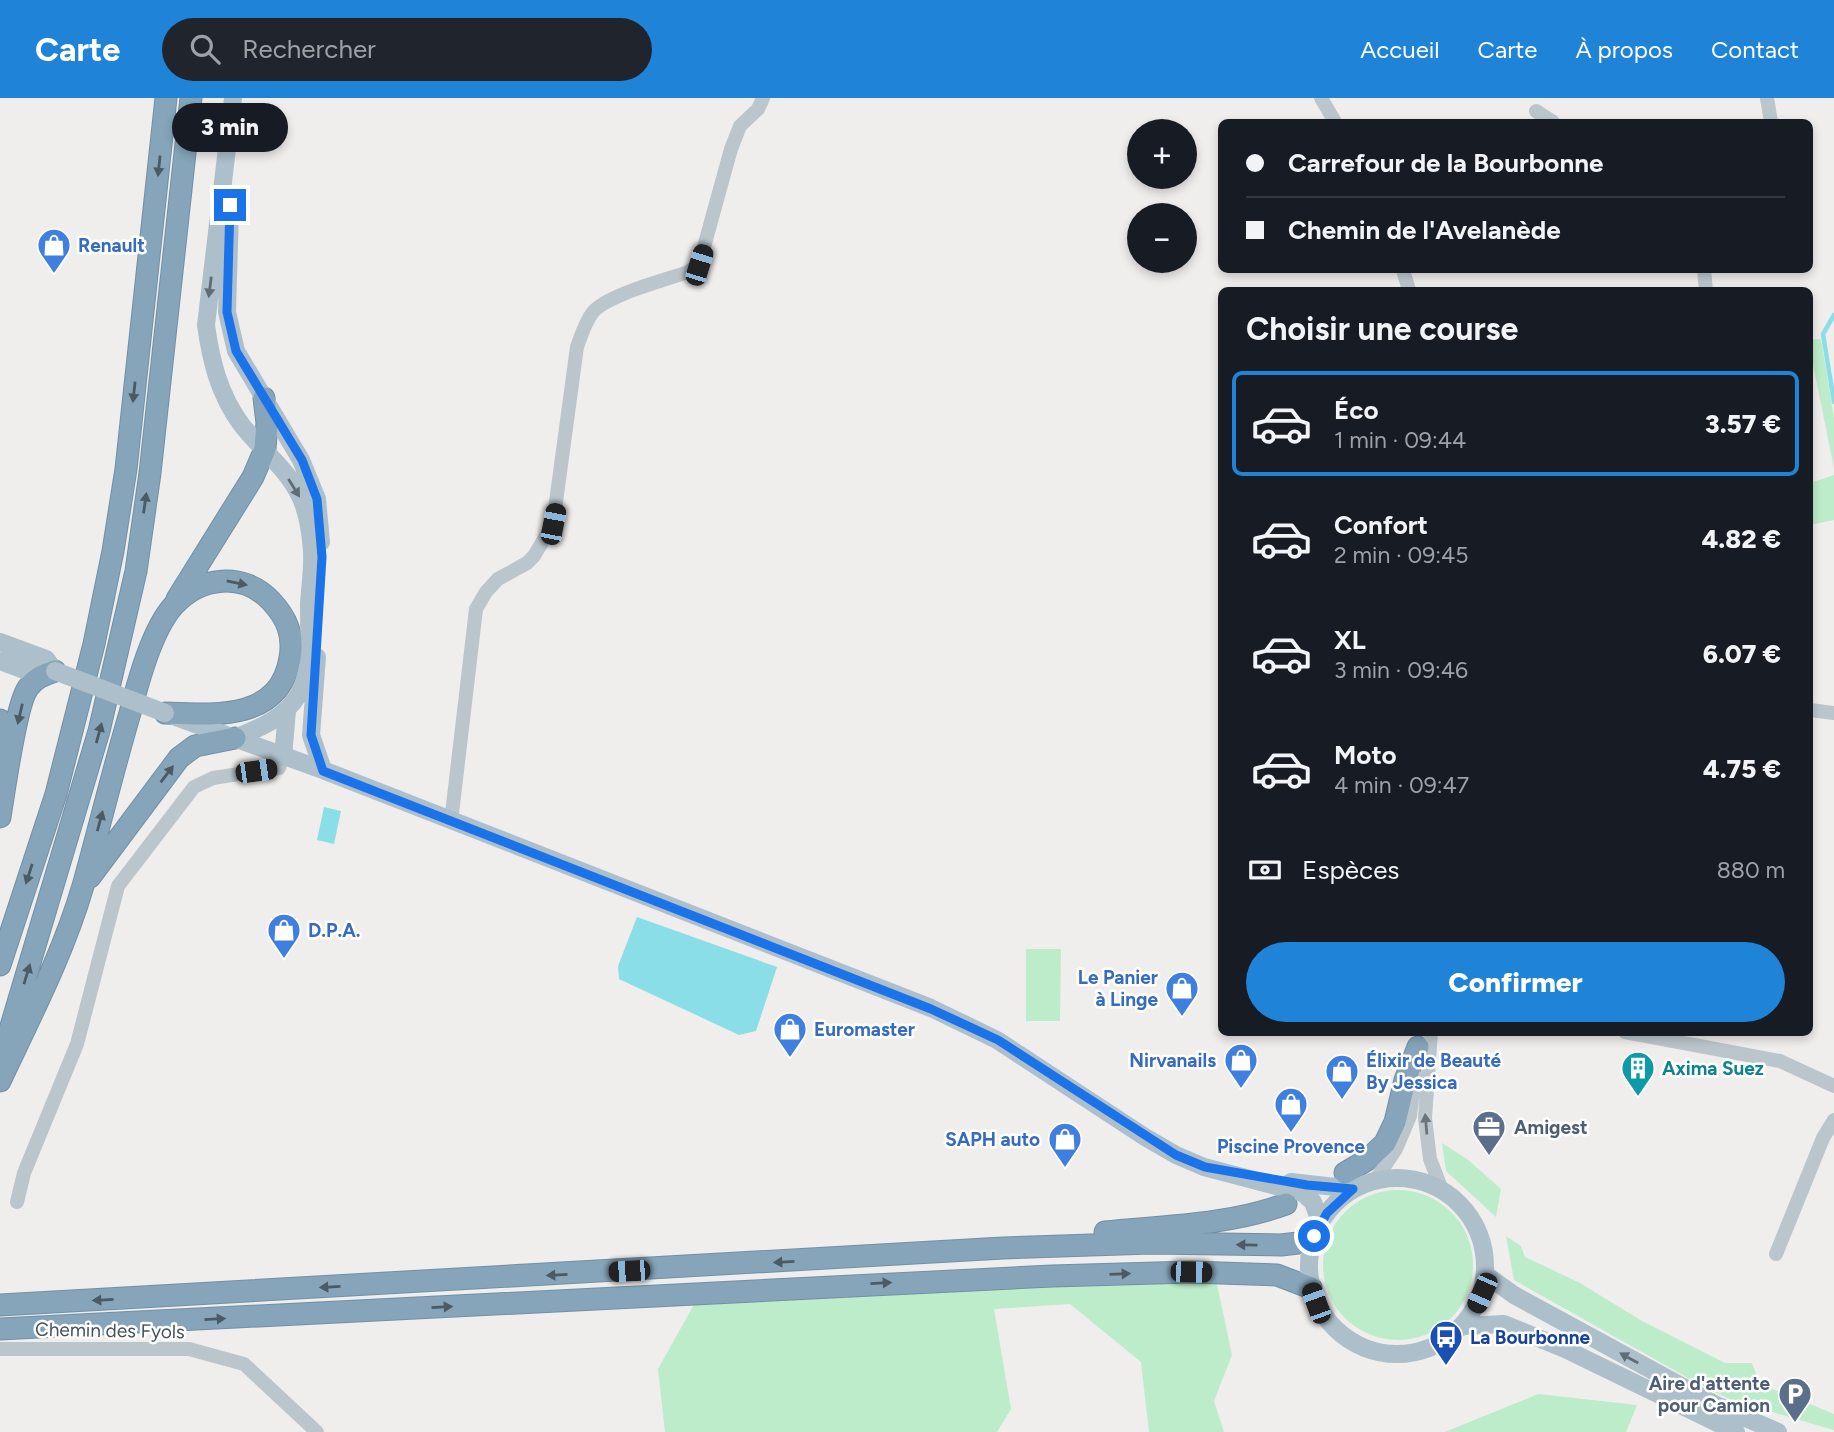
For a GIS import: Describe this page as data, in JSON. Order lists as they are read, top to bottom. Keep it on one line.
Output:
{"streets":{"street":["Chemin des Fyols"]},"places":{"shop":["Renault","D.P.A.","Le Panier à Linge","Euromaster","Nirvanails","Élixir de Beauté By Jessica","Piscine Provence","SAPH auto"],"building":["Axima Suez"],"office":["Amigest"],"bus stop":["La Bourbonne"],"parking":["Aire d'attente pour Camion"]},"page":{"header":"Carte","search":"Rechercher","nav":["Accueil","Carte","À propos","Contact"],"bubble":"3 min","map_buttons":["+","−"],"banner":["Carrefour de la Bourbonne","Chemin de l'Avelanède"],"heading":"Choisir une course","list":[{"name":"Éco","note":"1 min · 09:44","value":"3.57 €"},{"name":"Confort","note":"2 min · 09:45","value":"4.82 €"},{"name":"XL","note":"3 min · 09:46","value":"6.07 €"},{"name":"Moto","note":"4 min · 09:47","value":"4.75 €"}],"pay":["Espèces","880 m"],"buttons":"Confirmer"}}
